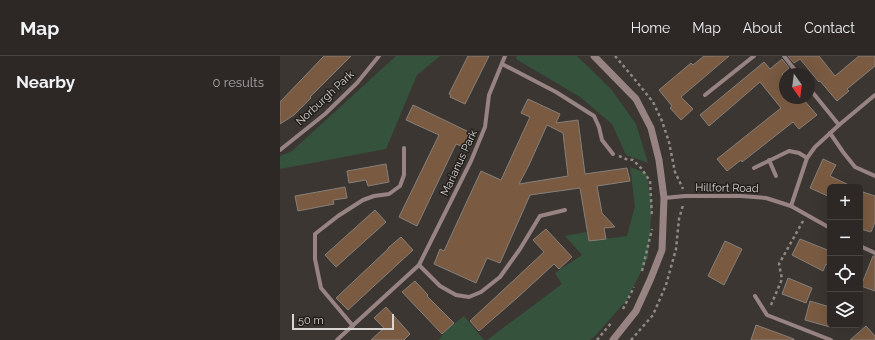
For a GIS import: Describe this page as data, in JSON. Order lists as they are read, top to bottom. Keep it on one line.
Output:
{"streets":{"street":["Norburgh Park","Marianus Park","Hillfort Road"]},"scale_bar":"50 m","north":"bottom","page":{"header":"Map","nav":["Home","Map","About","Contact"],"heading":["Nearby","0 results"],"map_buttons":["+","−"],"scale":"50 m"}}
